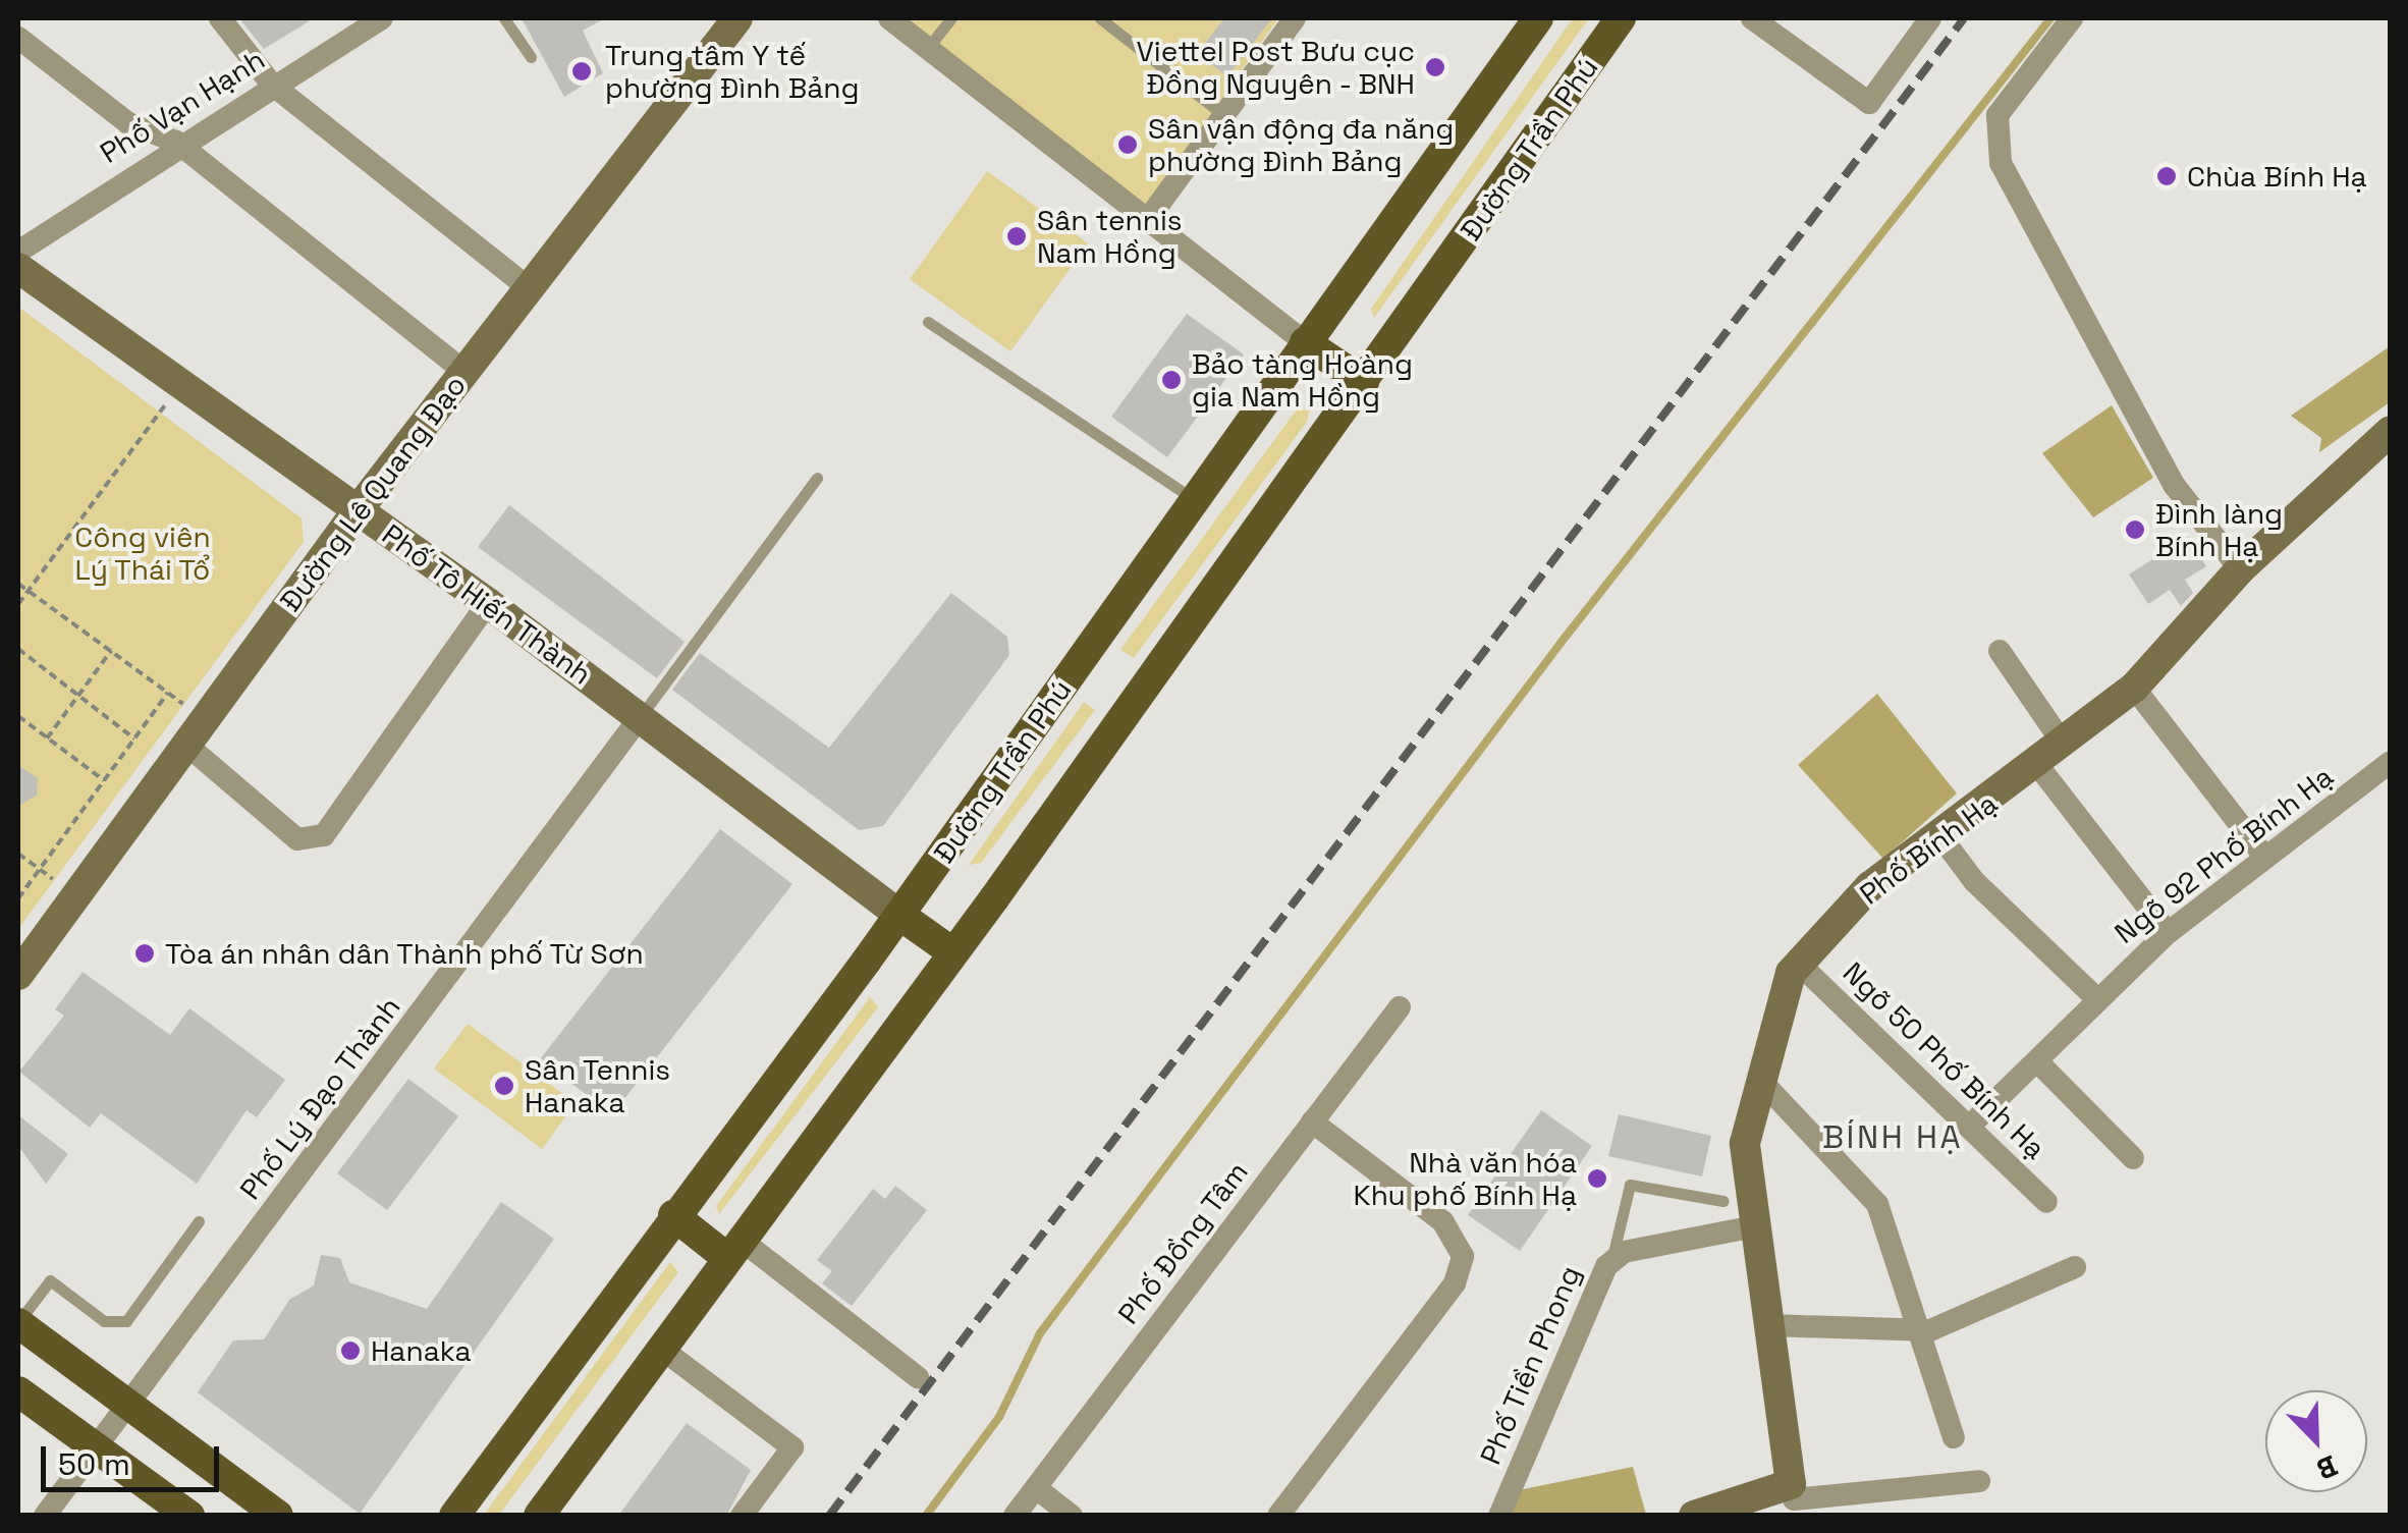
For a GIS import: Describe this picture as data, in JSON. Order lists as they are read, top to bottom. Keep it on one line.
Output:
{"streets":{"main road":["Đường Trần Phú"],"street":["Phố Vạn Hạnh","Đường Lê Quang Đạo","Phố Tô Hiến Thành","Phố Bính Hạ","Ngõ 92 Phố Bính Hạ","Ngõ 50 Phố Bính Hạ","Phố Lý Đạo Thành","Phố Đồng Tâm","Phố Tiền Phong"]},"crossings":[["Đường Trần Phú","Phố Tô Hiến Thành"],["Đường Lê Quang Đạo","Phố Tô Hiến Thành"],["Phố Tô Hiến Thành","Phố Lý Đạo Thành"],["Phố Bính Hạ","Ngõ 50 Phố Bính Hạ"],["Phố Bính Hạ","Phố Tiền Phong"],["Ngõ 92 Phố Bính Hạ","Ngõ 50 Phố Bính Hạ"]],"districts":["BÍNH HẠ"],"parks":["Công viên Lý Thái Tổ"],"places":["Viettel Post Bưu cục Đồng Nguyên - BNH","Trung tâm Y tế phường Đình Bảng","Sân vận động đa năng phường Đình Bảng","Chùa Bính Hạ","Sân tennis Nam Hồng","Bảo tàng Hoàng gia Nam Hồng","Đình làng Bính Hạ","Tòa án nhân dân Thành phố Từ Sơn","Sân Tennis Hanaka","Nhà văn hóa Khu phố Bính Hạ","Hanaka"],"scale_bar":"50 m","north":"bottom right"}
